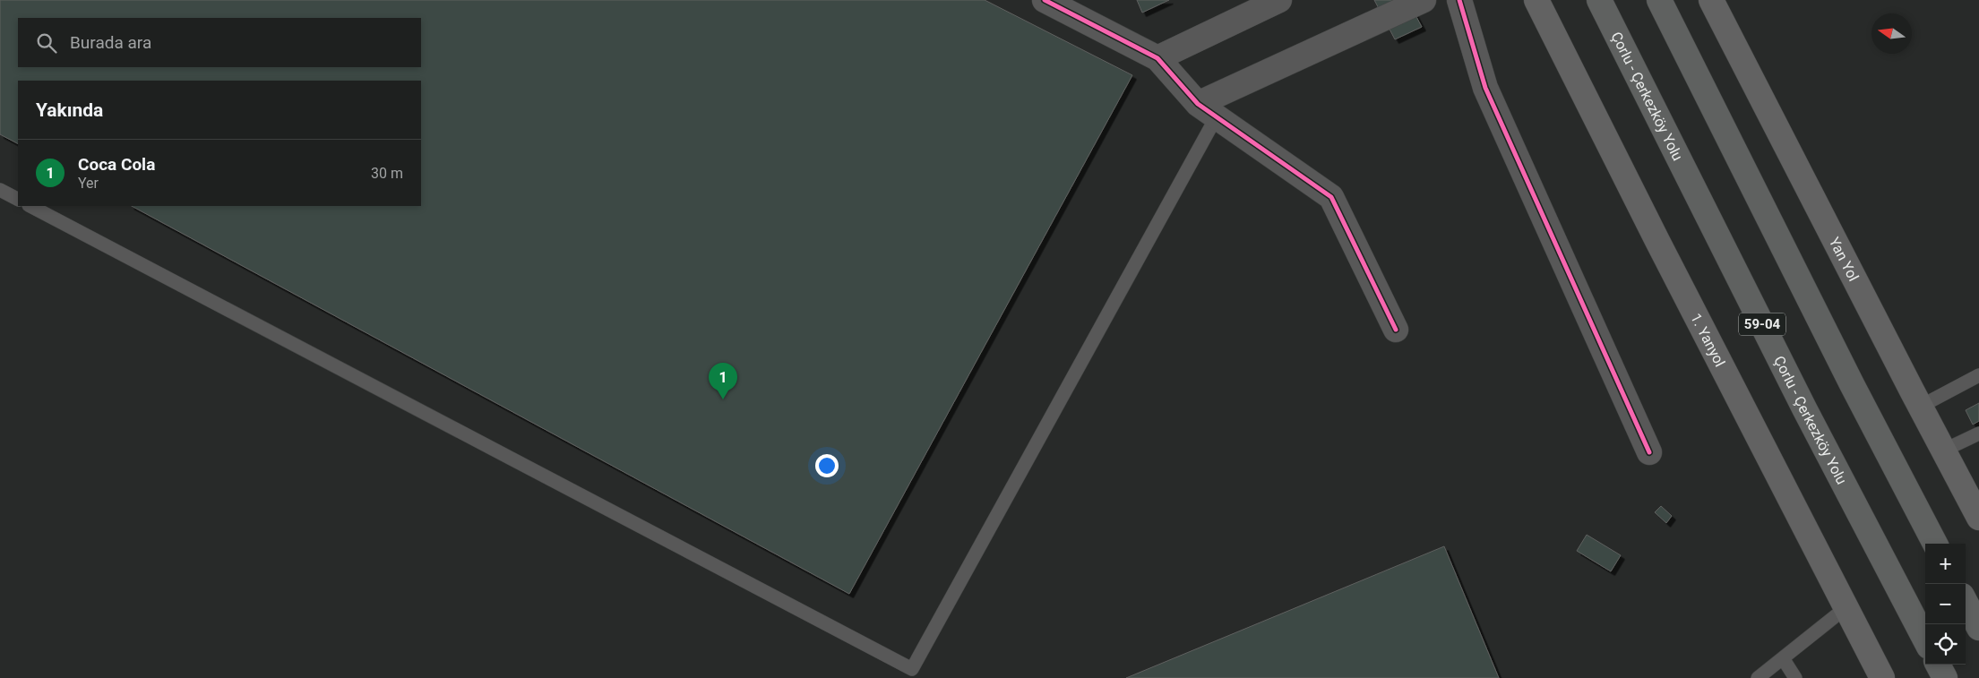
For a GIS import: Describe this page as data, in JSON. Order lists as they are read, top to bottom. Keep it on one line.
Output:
{"streets":{"main road":["Çorlu - Çerkezköy Yolu","Yan Yol","59-04","1. Yanyol"]},"north":"left","page":{"search":"Burada ara","heading":"Yakında","list":[{"mark":"1","name":"Coca Cola","note":"Yer","value":"30 m"}],"pins":"1","map_buttons":["+","−"]}}
